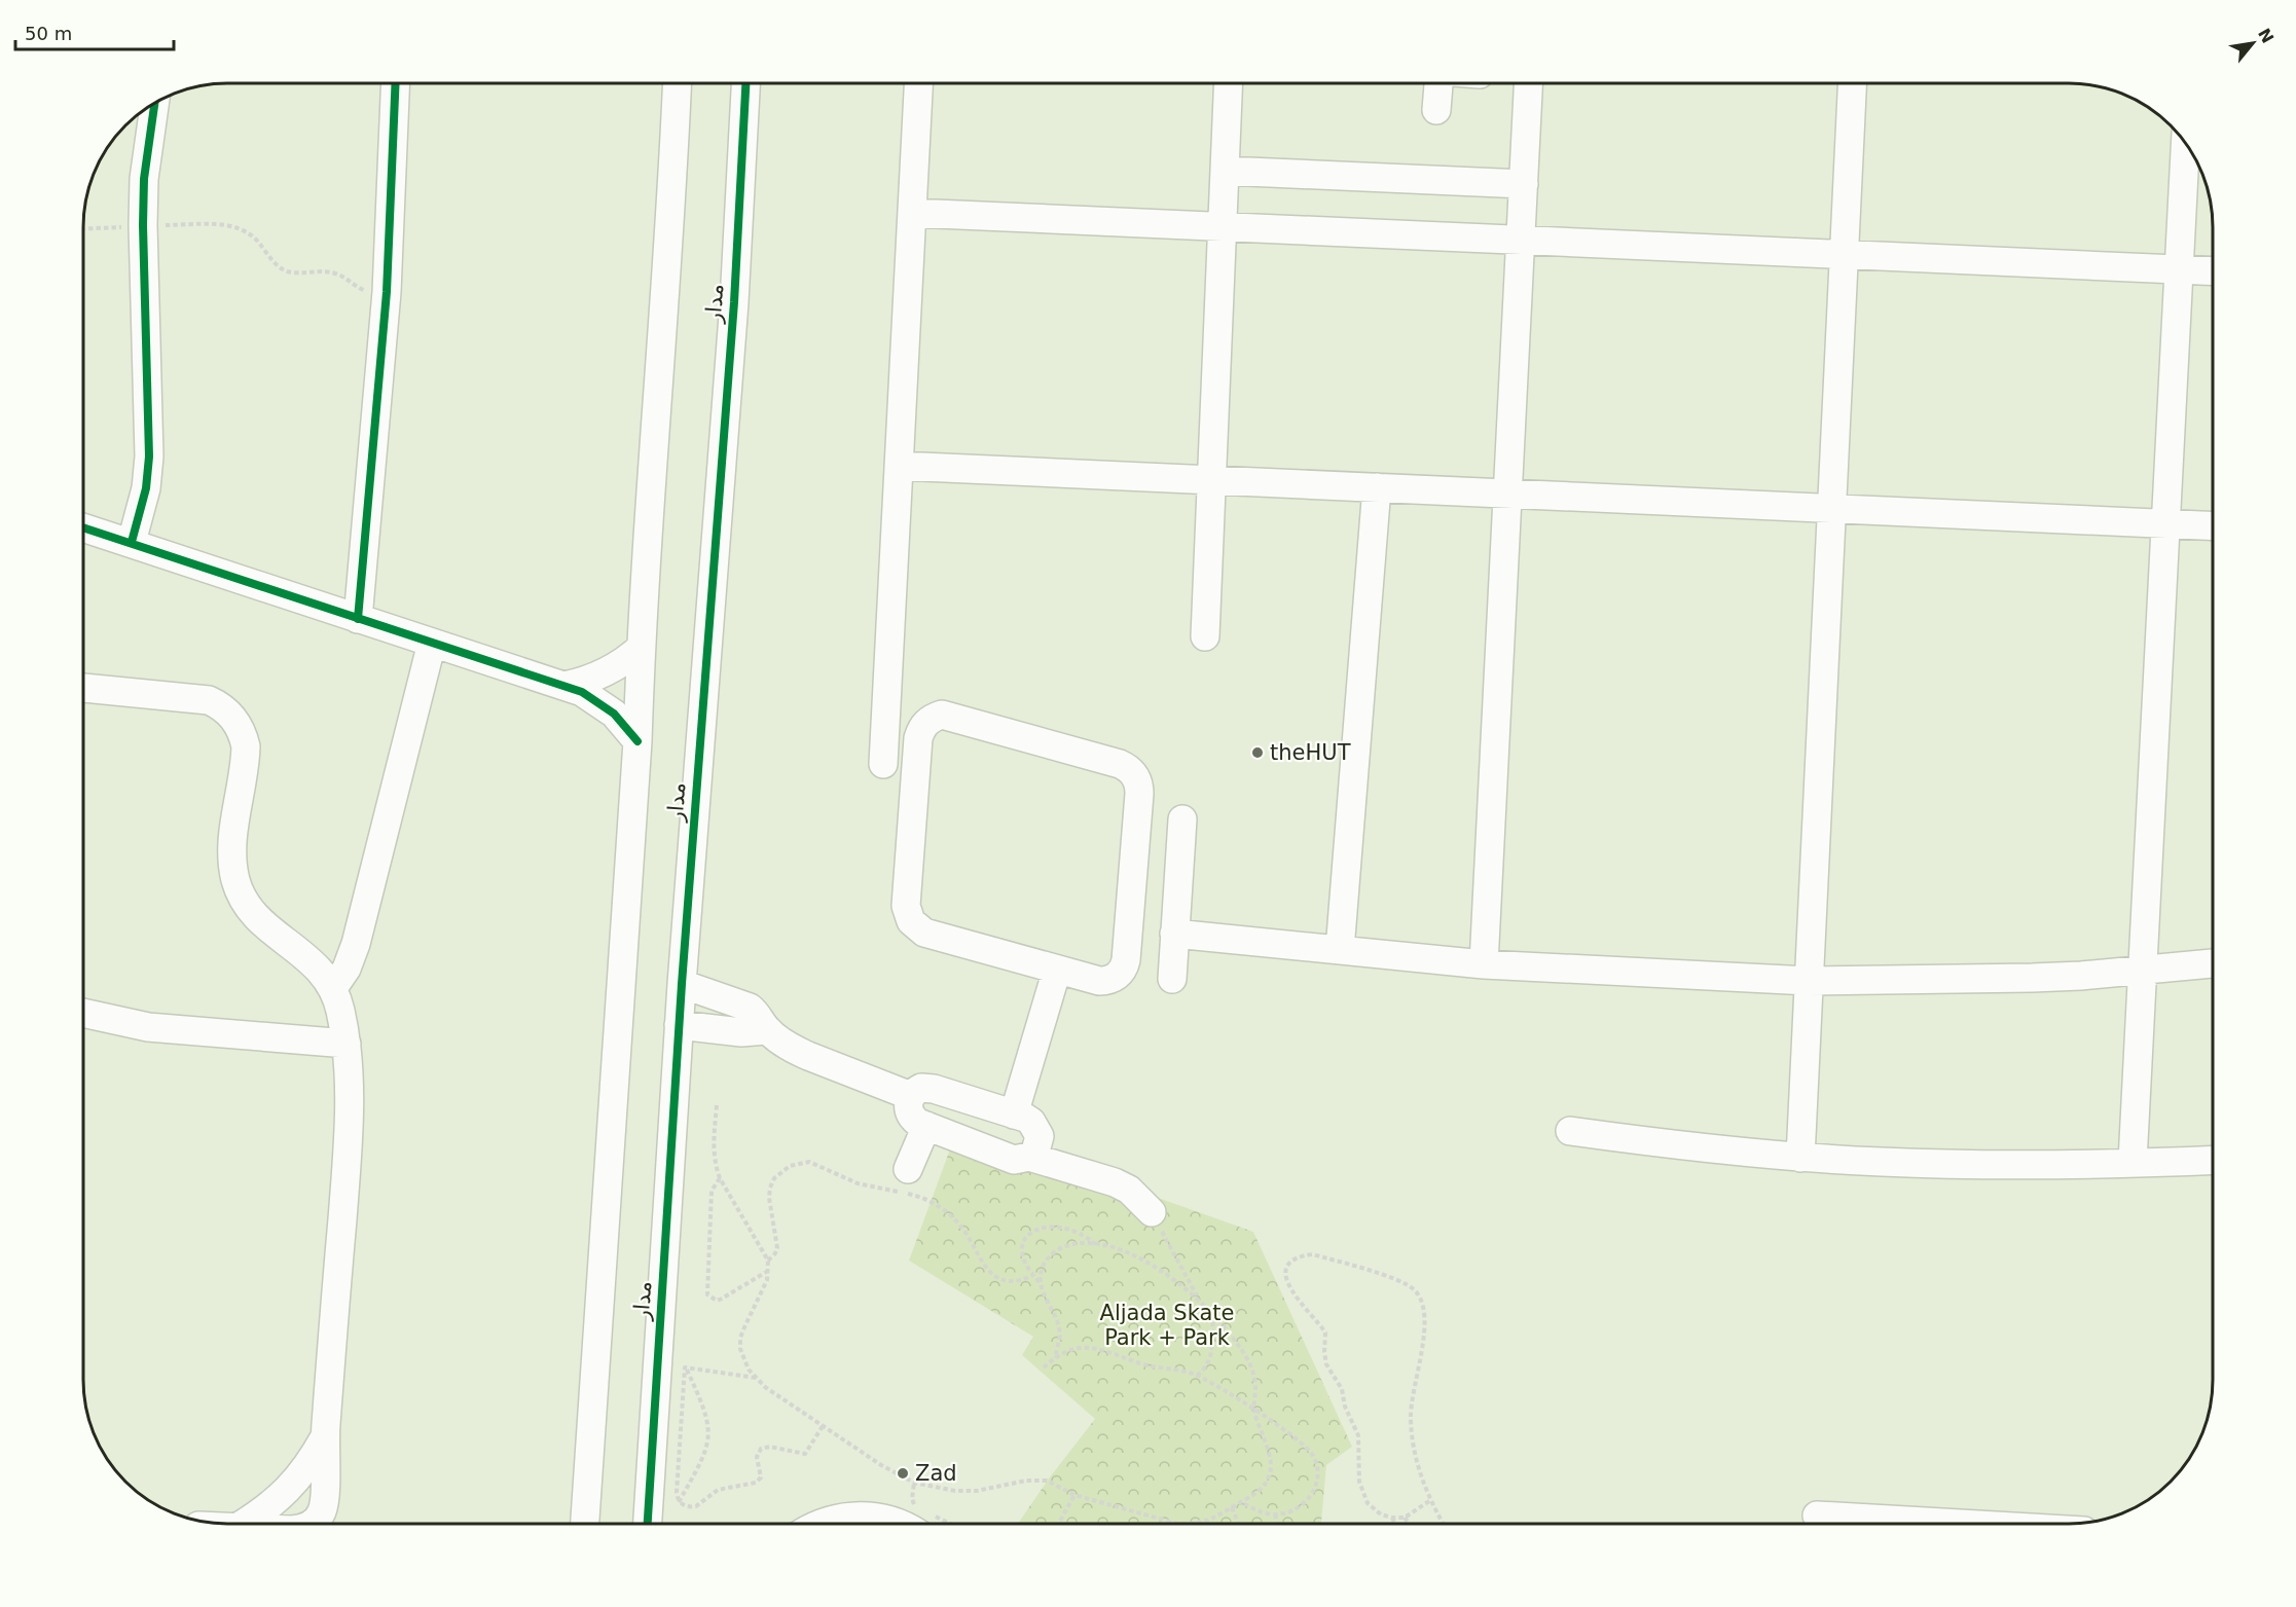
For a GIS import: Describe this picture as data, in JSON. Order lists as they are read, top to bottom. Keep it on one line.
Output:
{"streets":{"street":["مدار"]},"parks":["Aljada Skate Park + Park"],"places":["theHUT","Zad"],"scale_bar":"50 m","north":"top right"}
